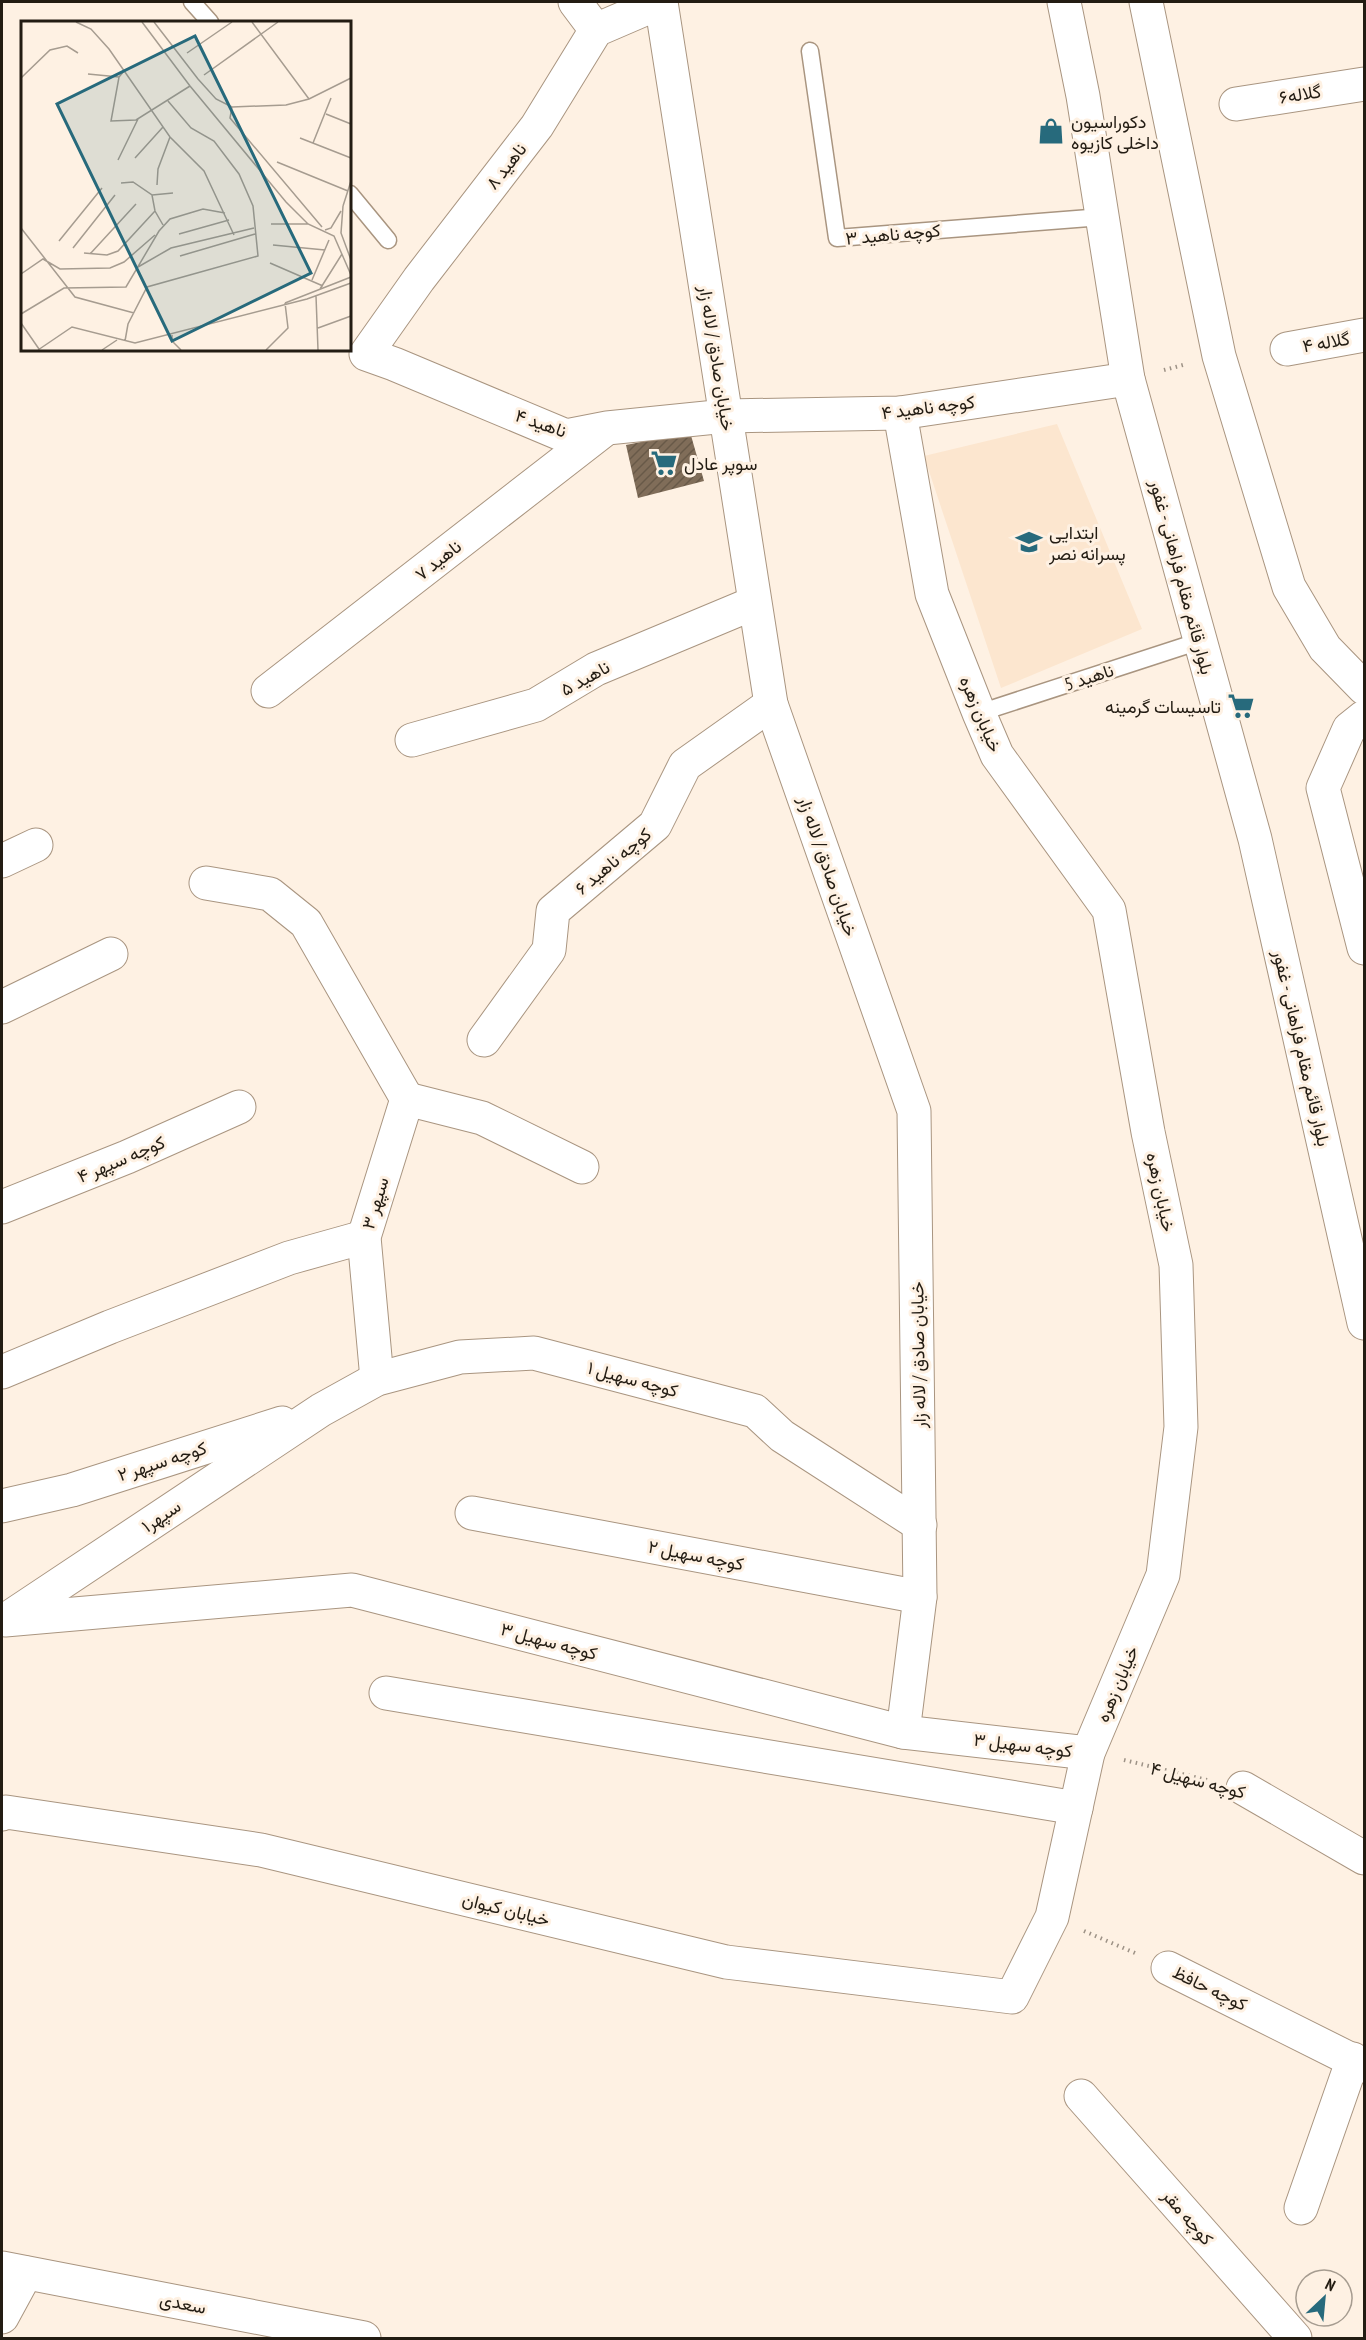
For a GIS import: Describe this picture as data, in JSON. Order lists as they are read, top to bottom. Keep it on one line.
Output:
{"streets":{"street":["گلاله۶","ناهید ۸","گلاله ۴","خیابان صادق / لاله زار","کوچه ناهید ۴","ناهید ۴","ناهید ۷","بلوار قائم مقام فراهانی - غفور","ناهید ۵","خیابان زهره","کوچه ناهید ۶","کوچه سپهر ۴","سپهر ۳","کوچه سهیل ۱","کوچه سپهر ۲","سپهر۱","کوچه سهیل ۲","کوچه سهیل ۳","کوچه سهیل ۴","خیابان کیوان","کوچه حافظ","کوچه مقر","سعدی"],"lane":["کوچه ناهید ۳","ناهید 5"]},"crossings":[["ناهید ۸","ناهید ۴"],["کوچه ناهید ۳","بلوار قائم مقام فراهانی - غفور"],["خیابان صادق / لاله زار","کوچه ناهید ۴"],["خیابان صادق / لاله زار","ناهید ۴"],["خیابان صادق / لاله زار","ناهید ۵"],["خیابان صادق / لاله زار","کوچه ناهید ۶"],["خیابان صادق / لاله زار","کوچه سهیل ۱"],["خیابان صادق / لاله زار","کوچه سهیل ۲"],["خیابان صادق / لاله زار","کوچه سهیل ۳"],["کوچه ناهید ۴","ناهید ۴"],["کوچه ناهید ۴","بلوار قائم مقام فراهانی - غفور"],["کوچه ناهید ۴","خیابان زهره"],["ناهید ۴","ناهید ۷"],["بلوار قائم مقام فراهانی - غفور","ناهید 5"],["ناهید 5","خیابان زهره"],["خیابان زهره","کوچه سهیل ۳"],["خیابان زهره","کوچه سهیل ۴"],["خیابان زهره","خیابان کیوان"],["خیابان زهره","کوچه حافظ"],["کوچه سهیل ۱","کوچه سپهر ۲"],["کوچه سهیل ۱","سپهر۱"],["کوچه سپهر ۲","سپهر۱"],["سپهر۱","کوچه سهیل ۳"],["کوچه سهیل ۳","کوچه سهیل ۴"]],"places":{"shop":["دکوراسیون داخلی کازیوه"],"supermarket":["سوپر عادل","تاسیسات گرمینه"],"school or university":["ابتدایی پسرانه نصر"]},"north":"top right"}
